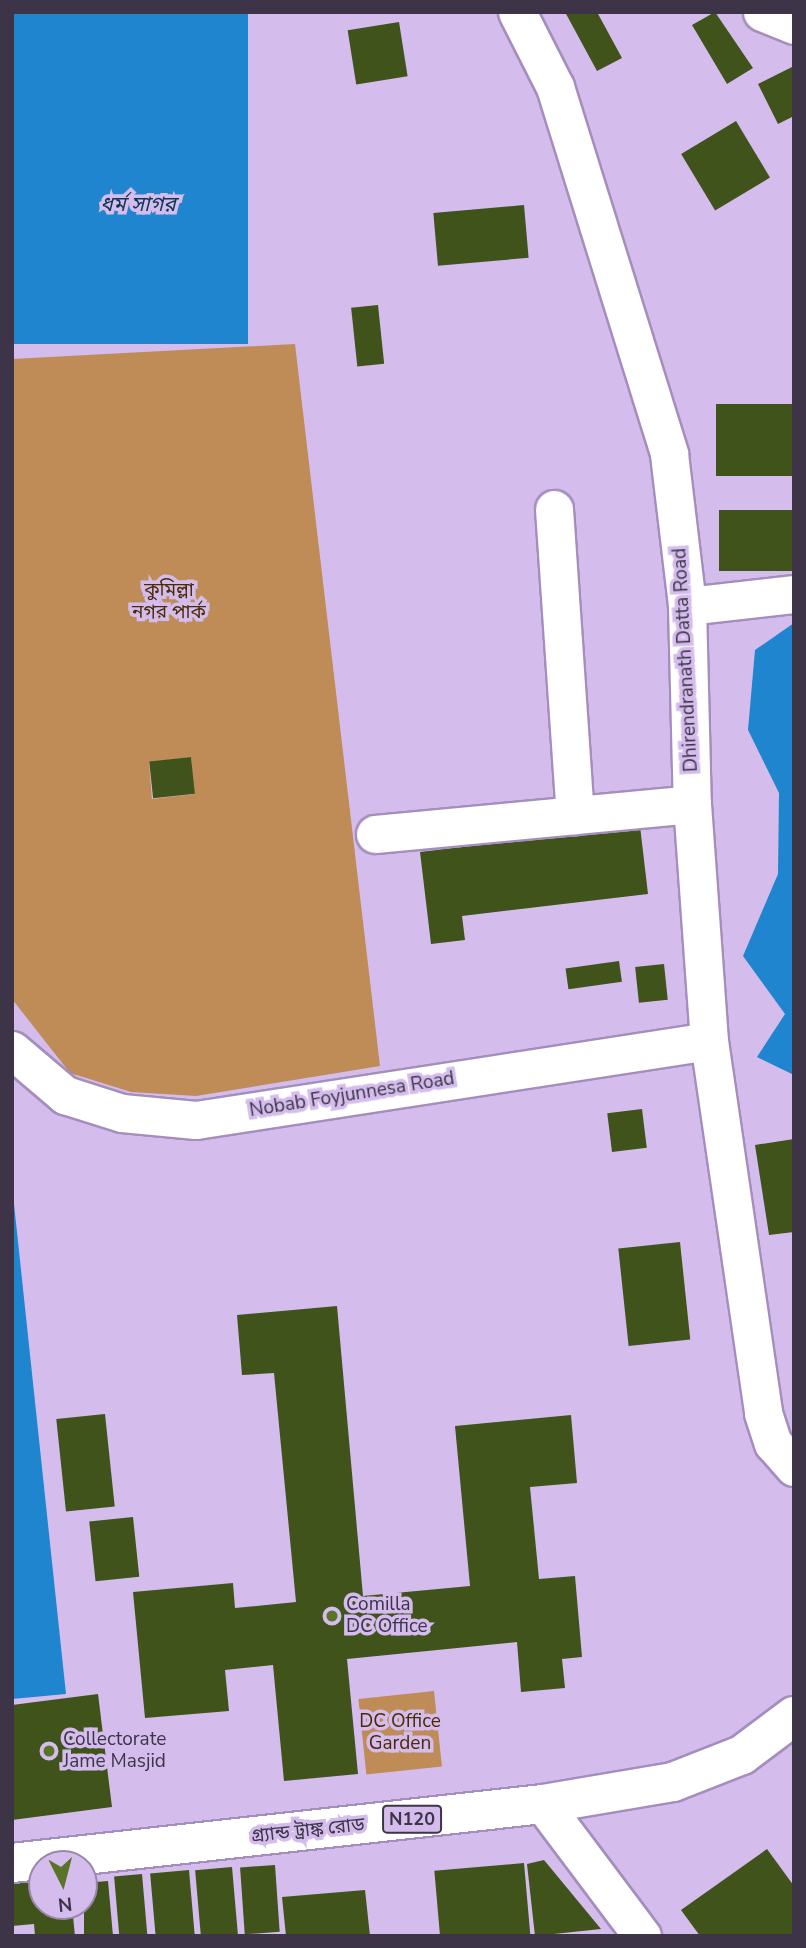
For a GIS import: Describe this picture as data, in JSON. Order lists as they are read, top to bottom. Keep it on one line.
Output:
{"streets":{"highway":["N120","গ্র্যান্ড ট্রাঙ্ক রোড"],"street":["Dhirendranath Datta Road","Nobab Foyjunnesa Road"]},"crossings":[["Dhirendranath Datta Road","Nobab Foyjunnesa Road"]],"water":["ধর্ম সাগর"],"parks":["কুমিল্লা নগর পার্ক","DC Office Garden"],"places":["Comilla DC Office","Collectorate Jame Masjid"],"north":"bottom"}
